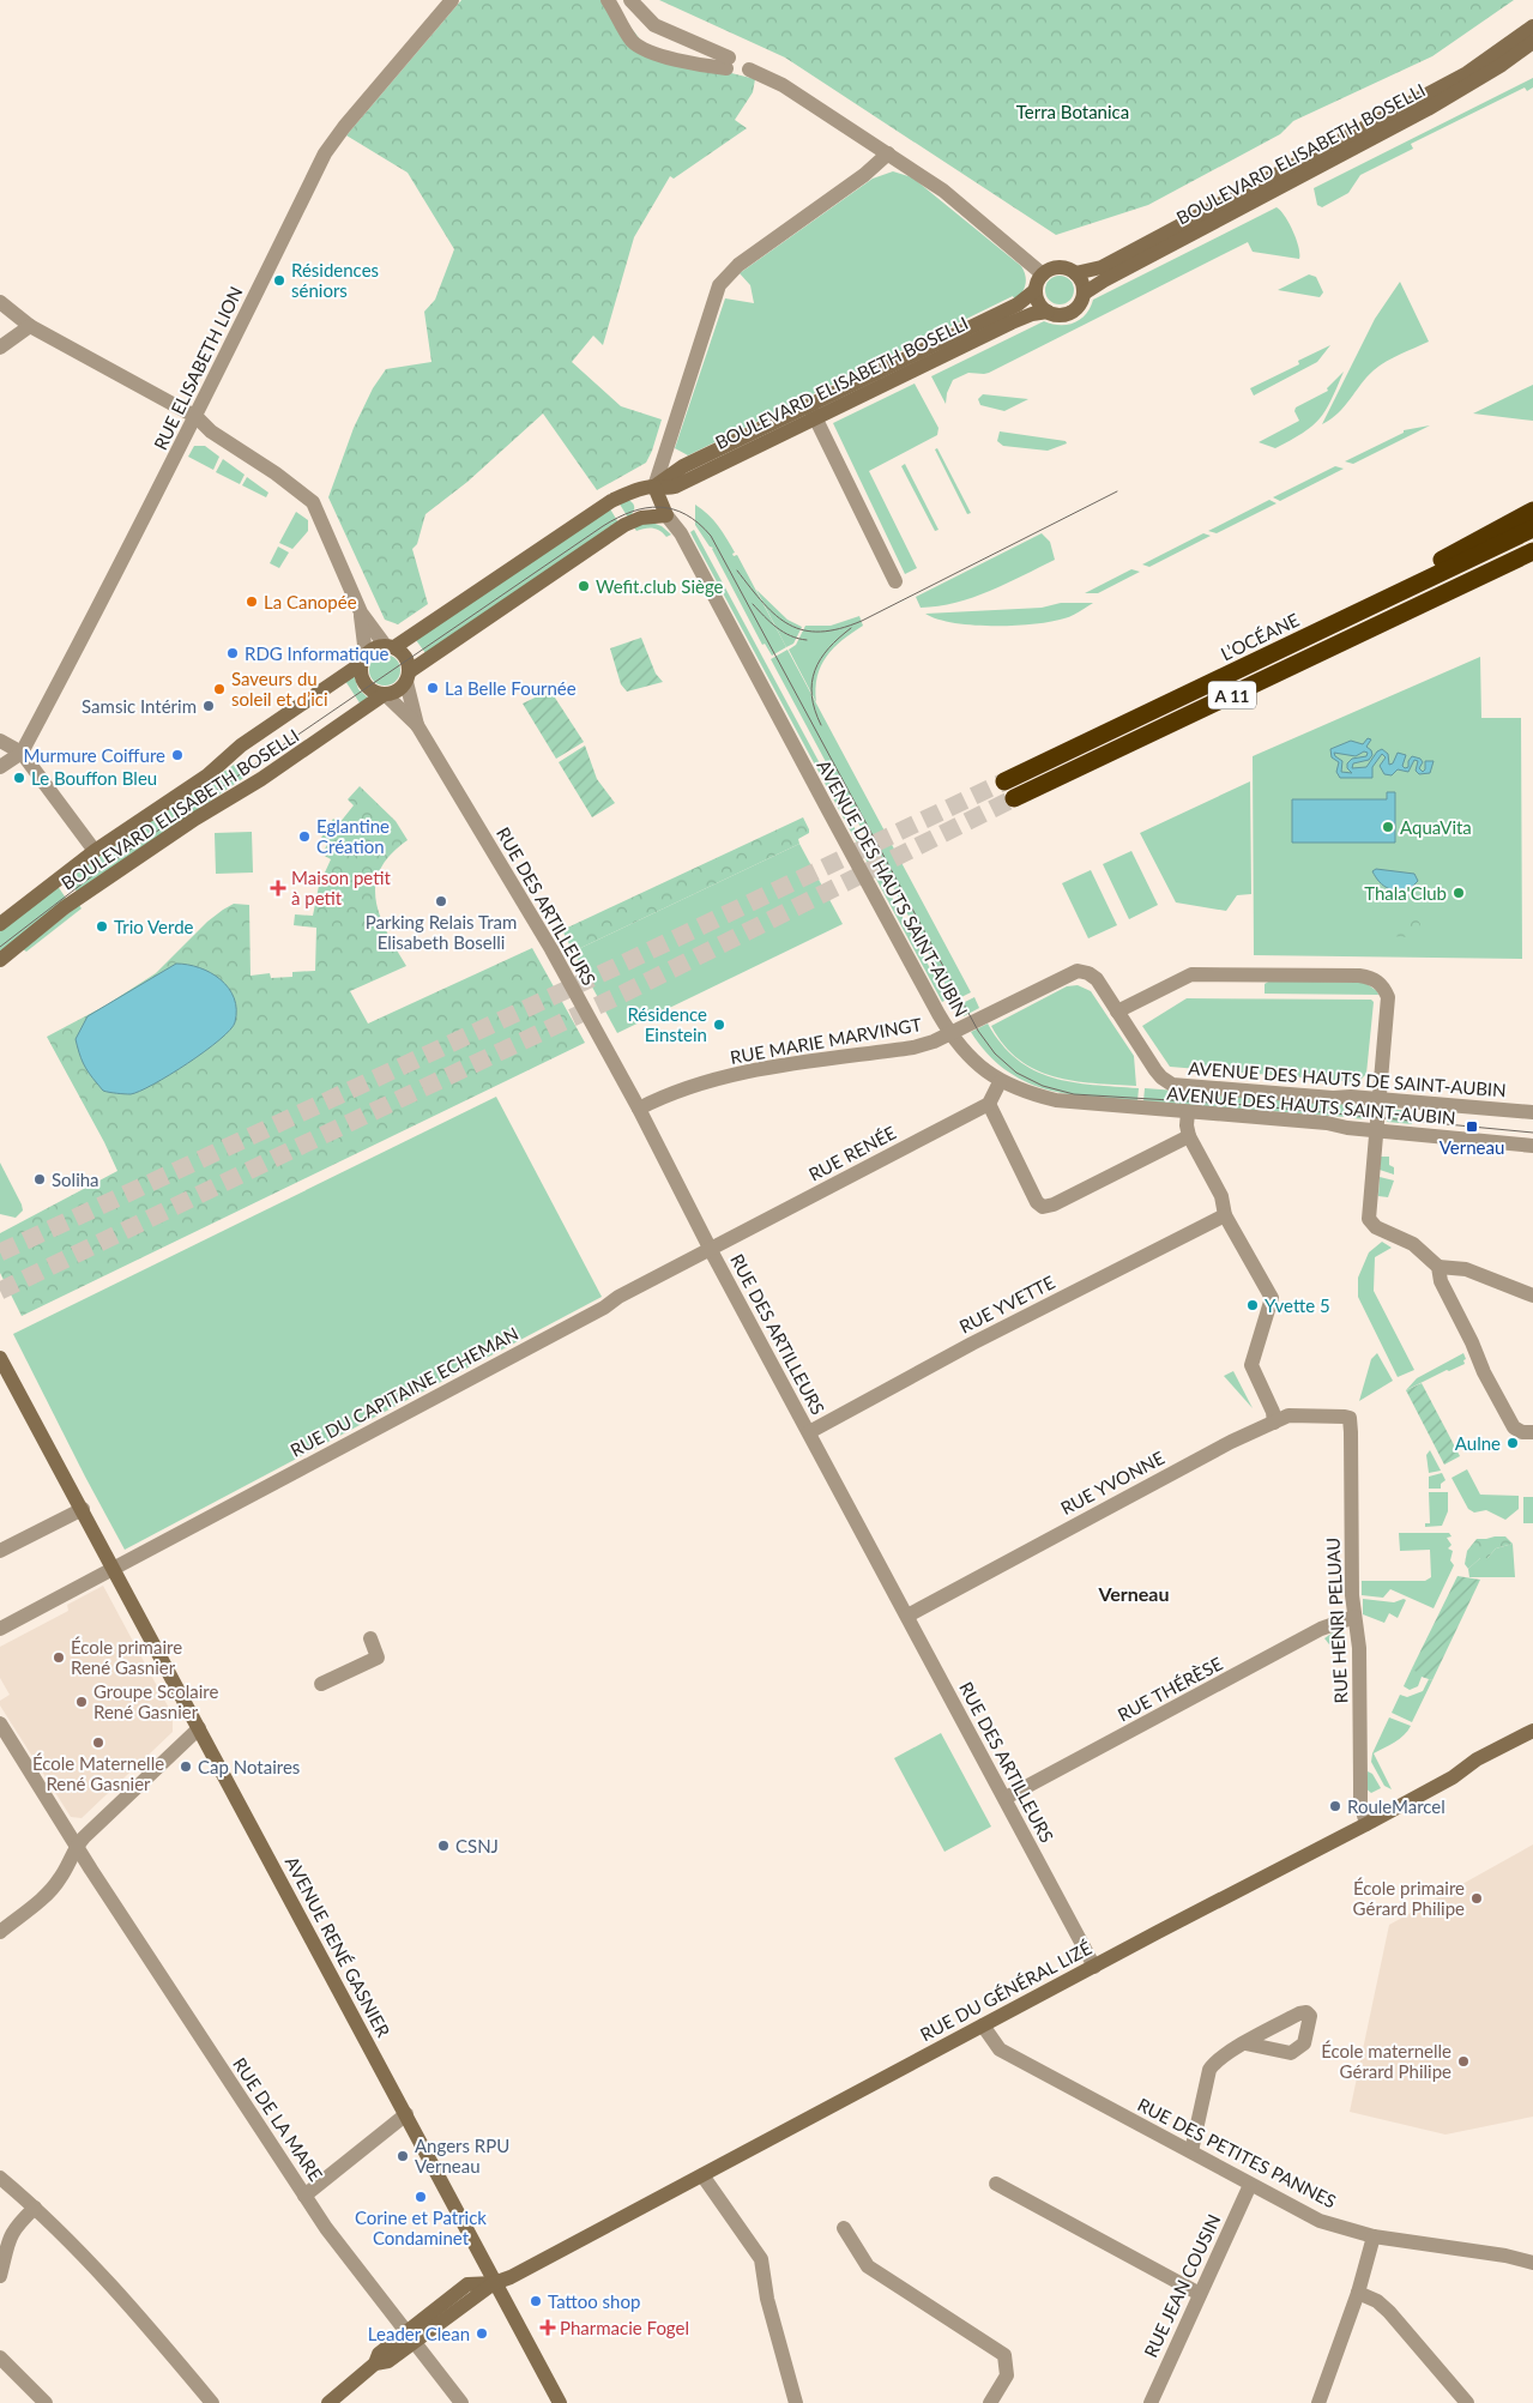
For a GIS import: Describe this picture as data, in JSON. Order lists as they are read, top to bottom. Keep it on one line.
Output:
{"streets":{"highway":["L’OCÉANE","A 11"],"street":["BOULEVARD ELISABETH BOSELLI","RUE ELISABETH LION","AVENUE DES HAUTS SAINT-AUBIN","RUE DES ARTILLEURS","RUE MARIE MARVINGT","AVENUE DES HAUTS DE SAINT-AUBIN","RUE RENÉE","RUE YVETTE","RUE DU CAPITAINE ECHEMAN","RUE YVONNE","RUE HENRI PELUAU","RUE THÉRÈSE","AVENUE RENÉ GASNIER","RUE DU GÉNÉRAL LIZÉ","RUE DE LA MARE","RUE DES PETITES PANNES","RUE JEAN COUSIN"]},"crossings":[["BOULEVARD ELISABETH BOSELLI","RUE DES ARTILLEURS"],["AVENUE DES HAUTS SAINT-AUBIN","RUE MARIE MARVINGT"],["AVENUE DES HAUTS SAINT-AUBIN","AVENUE DES HAUTS DE SAINT-AUBIN"],["RUE DES ARTILLEURS","RUE MARIE MARVINGT"],["RUE DES ARTILLEURS","RUE RENÉE"],["RUE DES ARTILLEURS","RUE YVETTE"],["RUE DES ARTILLEURS","RUE DU CAPITAINE ECHEMAN"],["RUE DES ARTILLEURS","RUE YVONNE"],["RUE DES ARTILLEURS","RUE THÉRÈSE"],["RUE DES ARTILLEURS","RUE DU GÉNÉRAL LIZÉ"],["RUE RENÉE","RUE DU CAPITAINE ECHEMAN"],["RUE DU CAPITAINE ECHEMAN","AVENUE RENÉ GASNIER"],["RUE YVONNE","RUE HENRI PELUAU"],["RUE HENRI PELUAU","RUE THÉRÈSE"],["RUE HENRI PELUAU","RUE DU GÉNÉRAL LIZÉ"],["AVENUE RENÉ GASNIER","RUE DU GÉNÉRAL LIZÉ"],["RUE DU GÉNÉRAL LIZÉ","RUE DE LA MARE"],["RUE DU GÉNÉRAL LIZÉ","RUE DES PETITES PANNES"],["RUE DES PETITES PANNES","RUE JEAN COUSIN"]],"districts":["Verneau"],"parks":["Terra Botanica"],"places":{"other":["Résidences séniors","Wefit.club Siège","La Canopée","RDG Informatique","La Belle Fournée","Saveurs du soleil et d’ici","Samsic Intérim","Murmure Coiffure","Le Bouffon Bleu","AquaVita","Eglantine Création","Thala'Club","Parking Relais Tram Elisabeth Boselli","Trio Verde","Résidence Einstein","Soliha","Yvette 5","Aulne","École primaire René Gasnier","Groupe Scolaire René Gasnier","École Maternelle René Gasnier","Cap Notaires","RouleMarcel","CSNJ","École primaire Gérard Philipe","École maternelle Gérard Philipe","Angers RPU Verneau","Corine et Patrick Condaminet","Tattoo shop","Leader Clean"],"health":["Maison petit à petit","Pharmacie Fogel"],"transit":["Verneau"]}}
